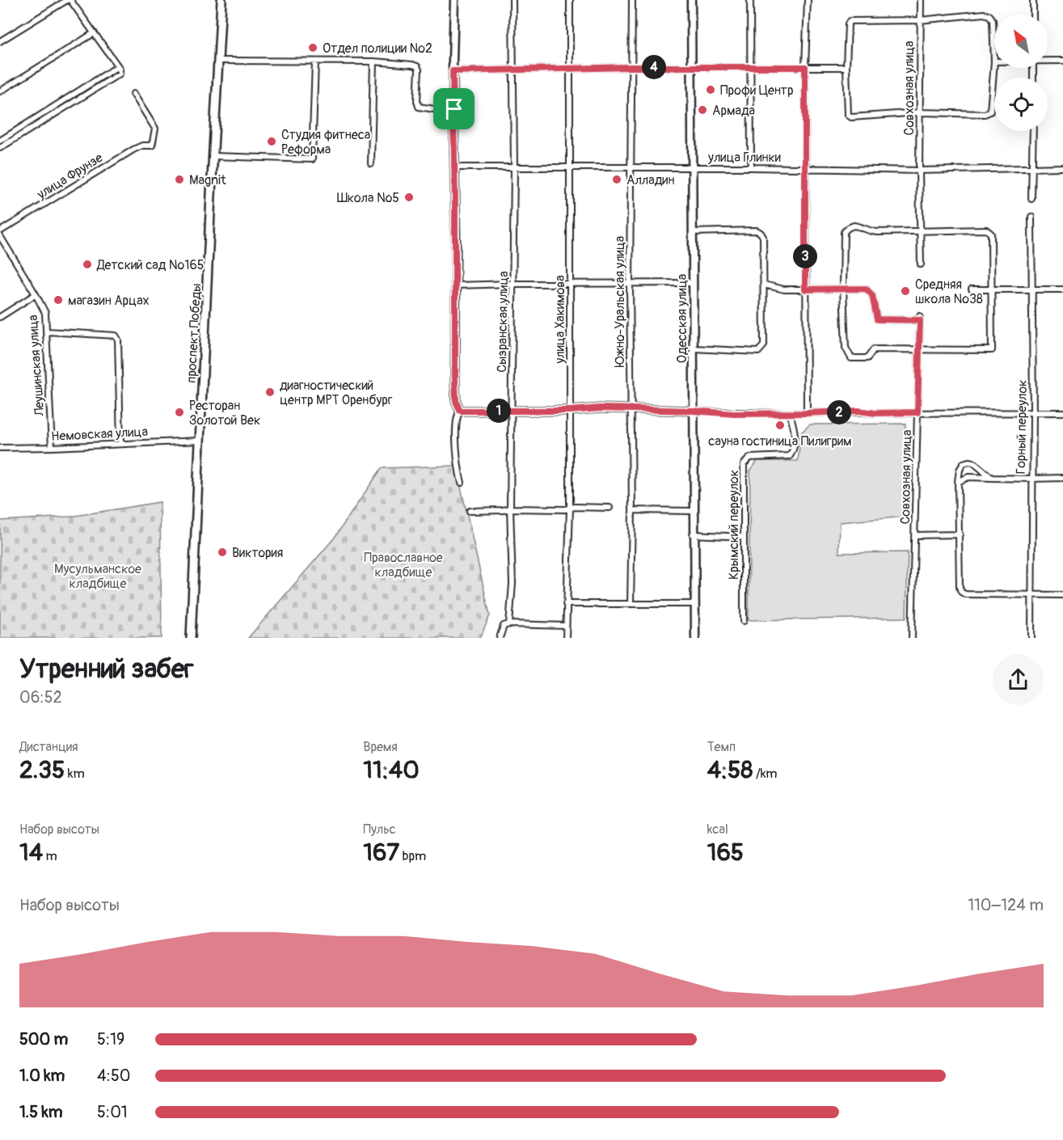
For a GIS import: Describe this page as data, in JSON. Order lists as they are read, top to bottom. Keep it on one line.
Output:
{"streets":{"main road":["проспект Победы"],"street":["Совхозная улица","улица Глинки","улица Фрунзе","Южно-Уральская улица","Одесская улица","улица Хакимова","Сызранская улица","Леушинская улица","Горный переулок","Немовская улица","Крымский переулок"]},"crossings":[["Совхозная улица","улица Глинки"],["улица Глинки","Южно-Уральская улица"],["улица Глинки","Одесская улица"],["улица Глинки","улица Хакимова"],["улица Глинки","Сызранская улица"],["проспект Победы","Немовская улица"],["Леушинская улица","Немовская улица"]],"parks":["Православное кладбище","Мусульманское кладбище"],"places":["Отдел полиции №2","Профи Центр","Армада","Студия фитнеса Реформа","Magnit","Алладин","Школа №5","Детский сад №165","Средняя школа №38","магазин Арцах","диагностический центр МРТ Оренбург","Ресторан Золотой Век","сауна гостиница Пилигрим","Виктория"],"north":"top left","page":{"pins":["4","3","1","2"],"heading":["Утренний забег","06:52"],"stats":[["Дистанция","2.35 km"],["Время","11:40"],["Темп","4:58 /km"],["Набор высоты","14 m"],["Пульс","167 bpm"],["kcal","165"]],"chart":["Набор высоты","110–124 m"],"list":[{"name":"500 m","note":"5:19"},{"name":"1.0 km","note":"4:50"},{"name":"1.5 km","note":"5:01"}]}}
